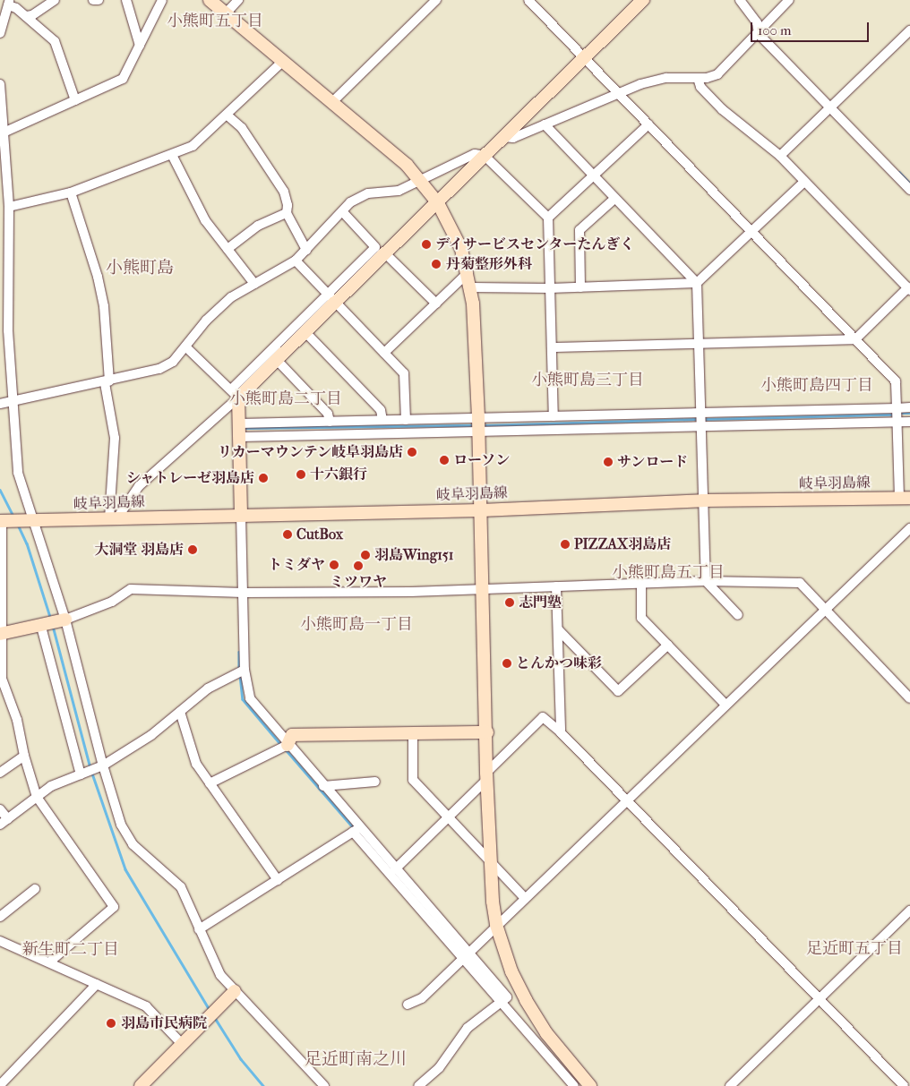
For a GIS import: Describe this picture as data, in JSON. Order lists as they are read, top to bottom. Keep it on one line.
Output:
{"streets":{"street":["岐阜羽島線"]},"districts":["小熊町五丁目","小熊町島","小熊町島三丁目","小熊町島四丁目","小熊町島二丁目","小熊町島五丁目","小熊町島一丁目","足近町五丁目","新生町二丁目","足近町南之川"],"places":["デイサービスセンターたんぎく","丹菊整形外科","リカーマウンテン岐阜羽島店","ローソン","サンロード","十六銀行","シャトレーゼ羽島店","CutBox","PIZZAX羽島店","大洞堂 羽島店","羽島Wing151","トミダヤ","ミツワヤ","志門塾","とんかつ味彩","羽島市民病院"],"scale_bar":"100 m"}
